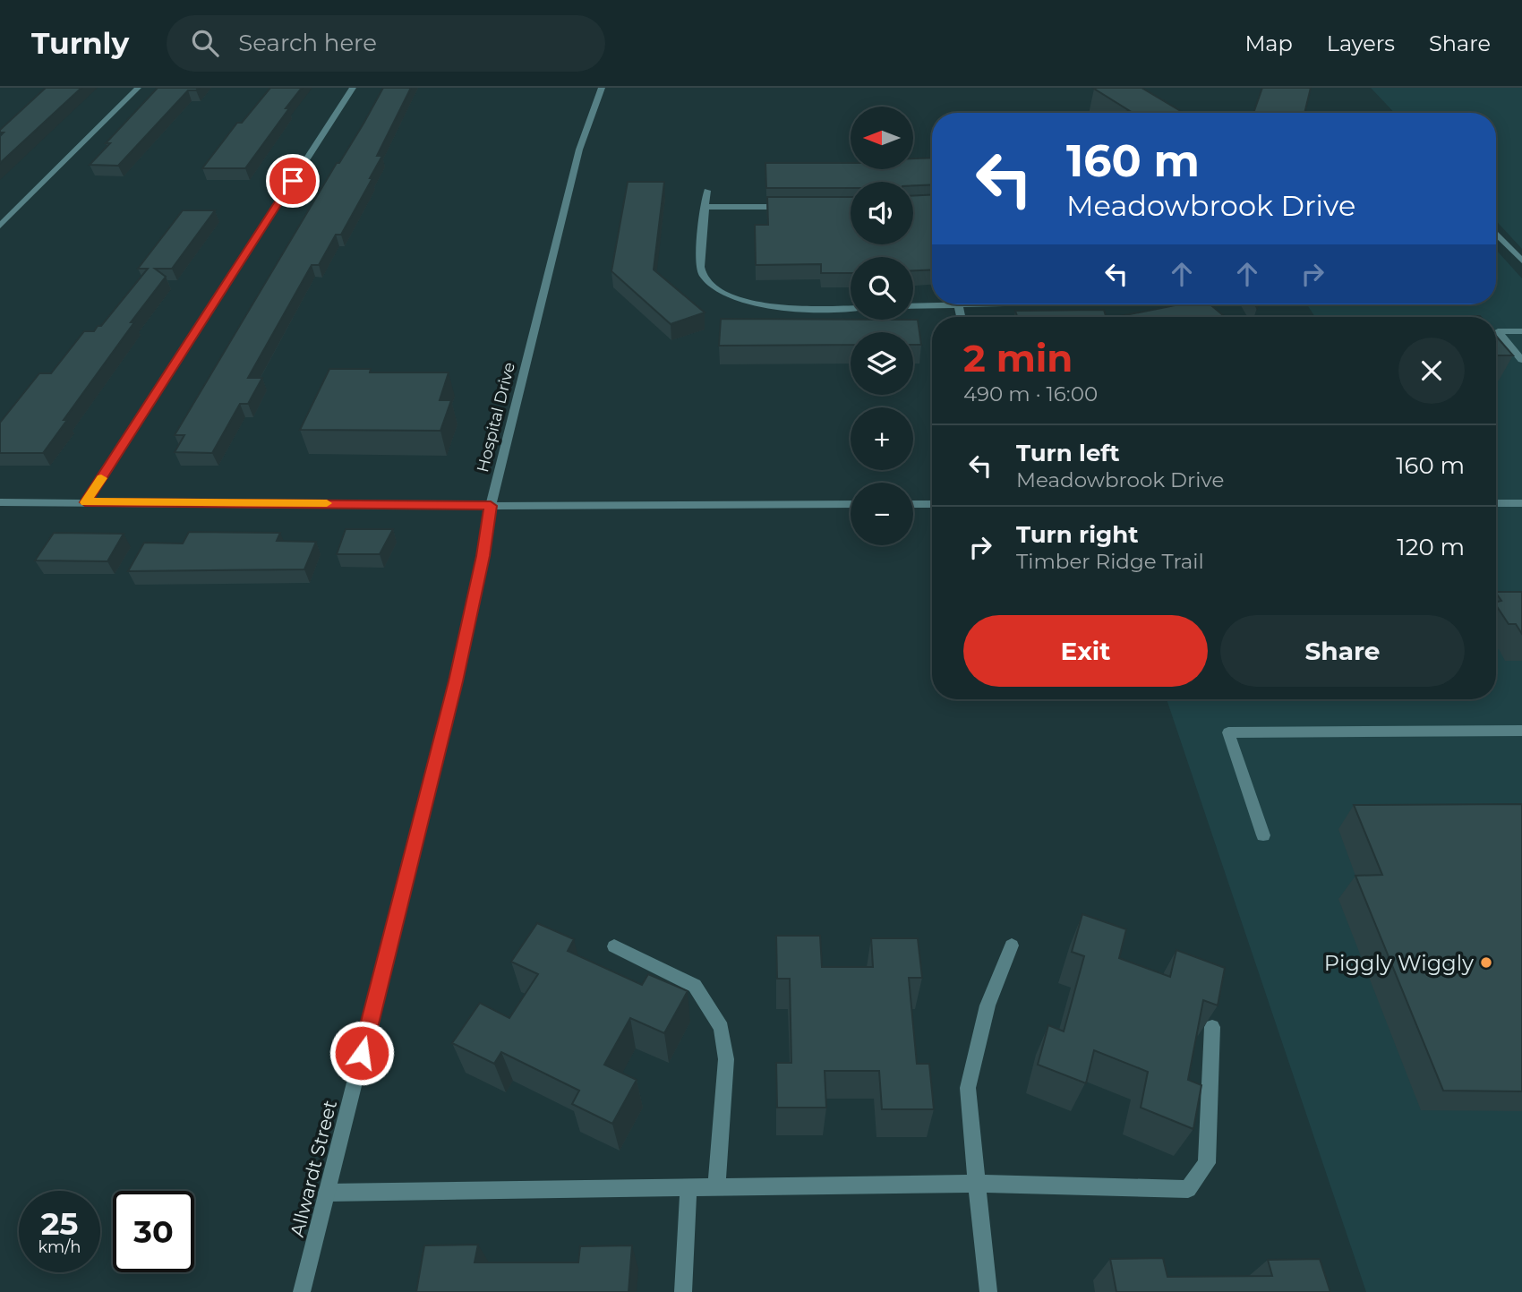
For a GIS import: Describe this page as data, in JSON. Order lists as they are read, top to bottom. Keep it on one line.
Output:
{"streets":{"street":["Hospital Drive","Allwardt Street"]},"crossings":[["Hospital Drive","Allwardt Street"]],"places":["Piggly Wiggly"],"north":"left","page":{"header":"Turnly","search":"Search here","nav":["Map","Layers","Share"],"map_buttons":["+","−"],"turn":["160 m","Meadowbrook Drive"],"heading":["2 min","490 m · 16:00"],"list":[{"name":"Turn left","note":"Meadowbrook Drive","value":"160 m"},{"name":"Turn right","note":"Timber Ridge Trail","value":"120 m"}],"buttons":["Exit","Share"],"speed":"25 km/h","limit":"30"}}
